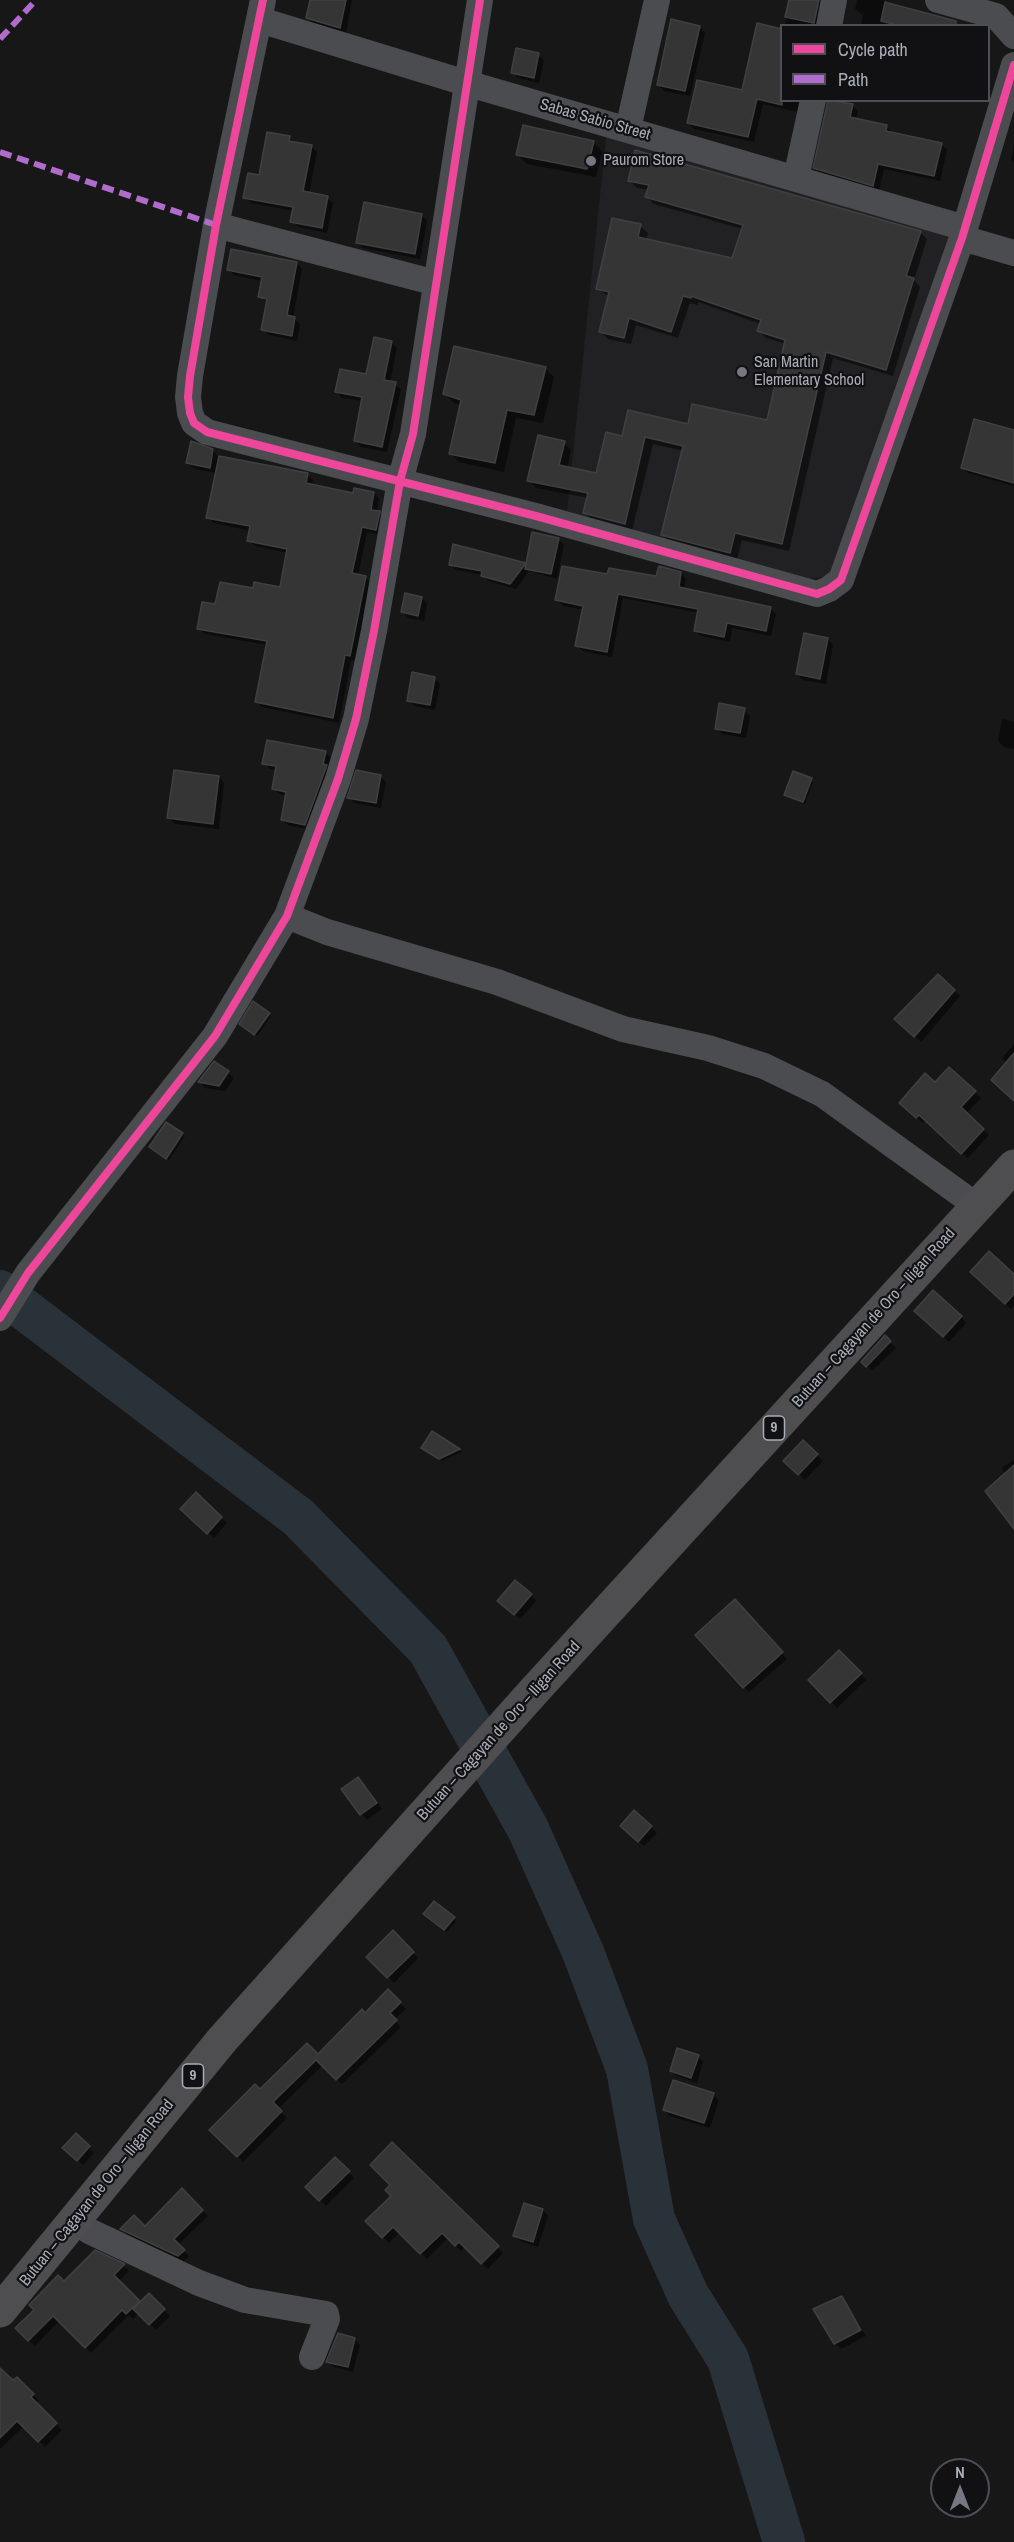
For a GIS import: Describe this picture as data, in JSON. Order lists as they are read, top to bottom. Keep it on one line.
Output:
{"streets":{"highway":["Butuan – Cagayan de Oro – Iligan Road","9"],"street":["Sabas Sabio Street"]},"places":["Paurom Store","San Martin Elementary School"],"legend":["Cycle path","Path"],"north":"top"}
